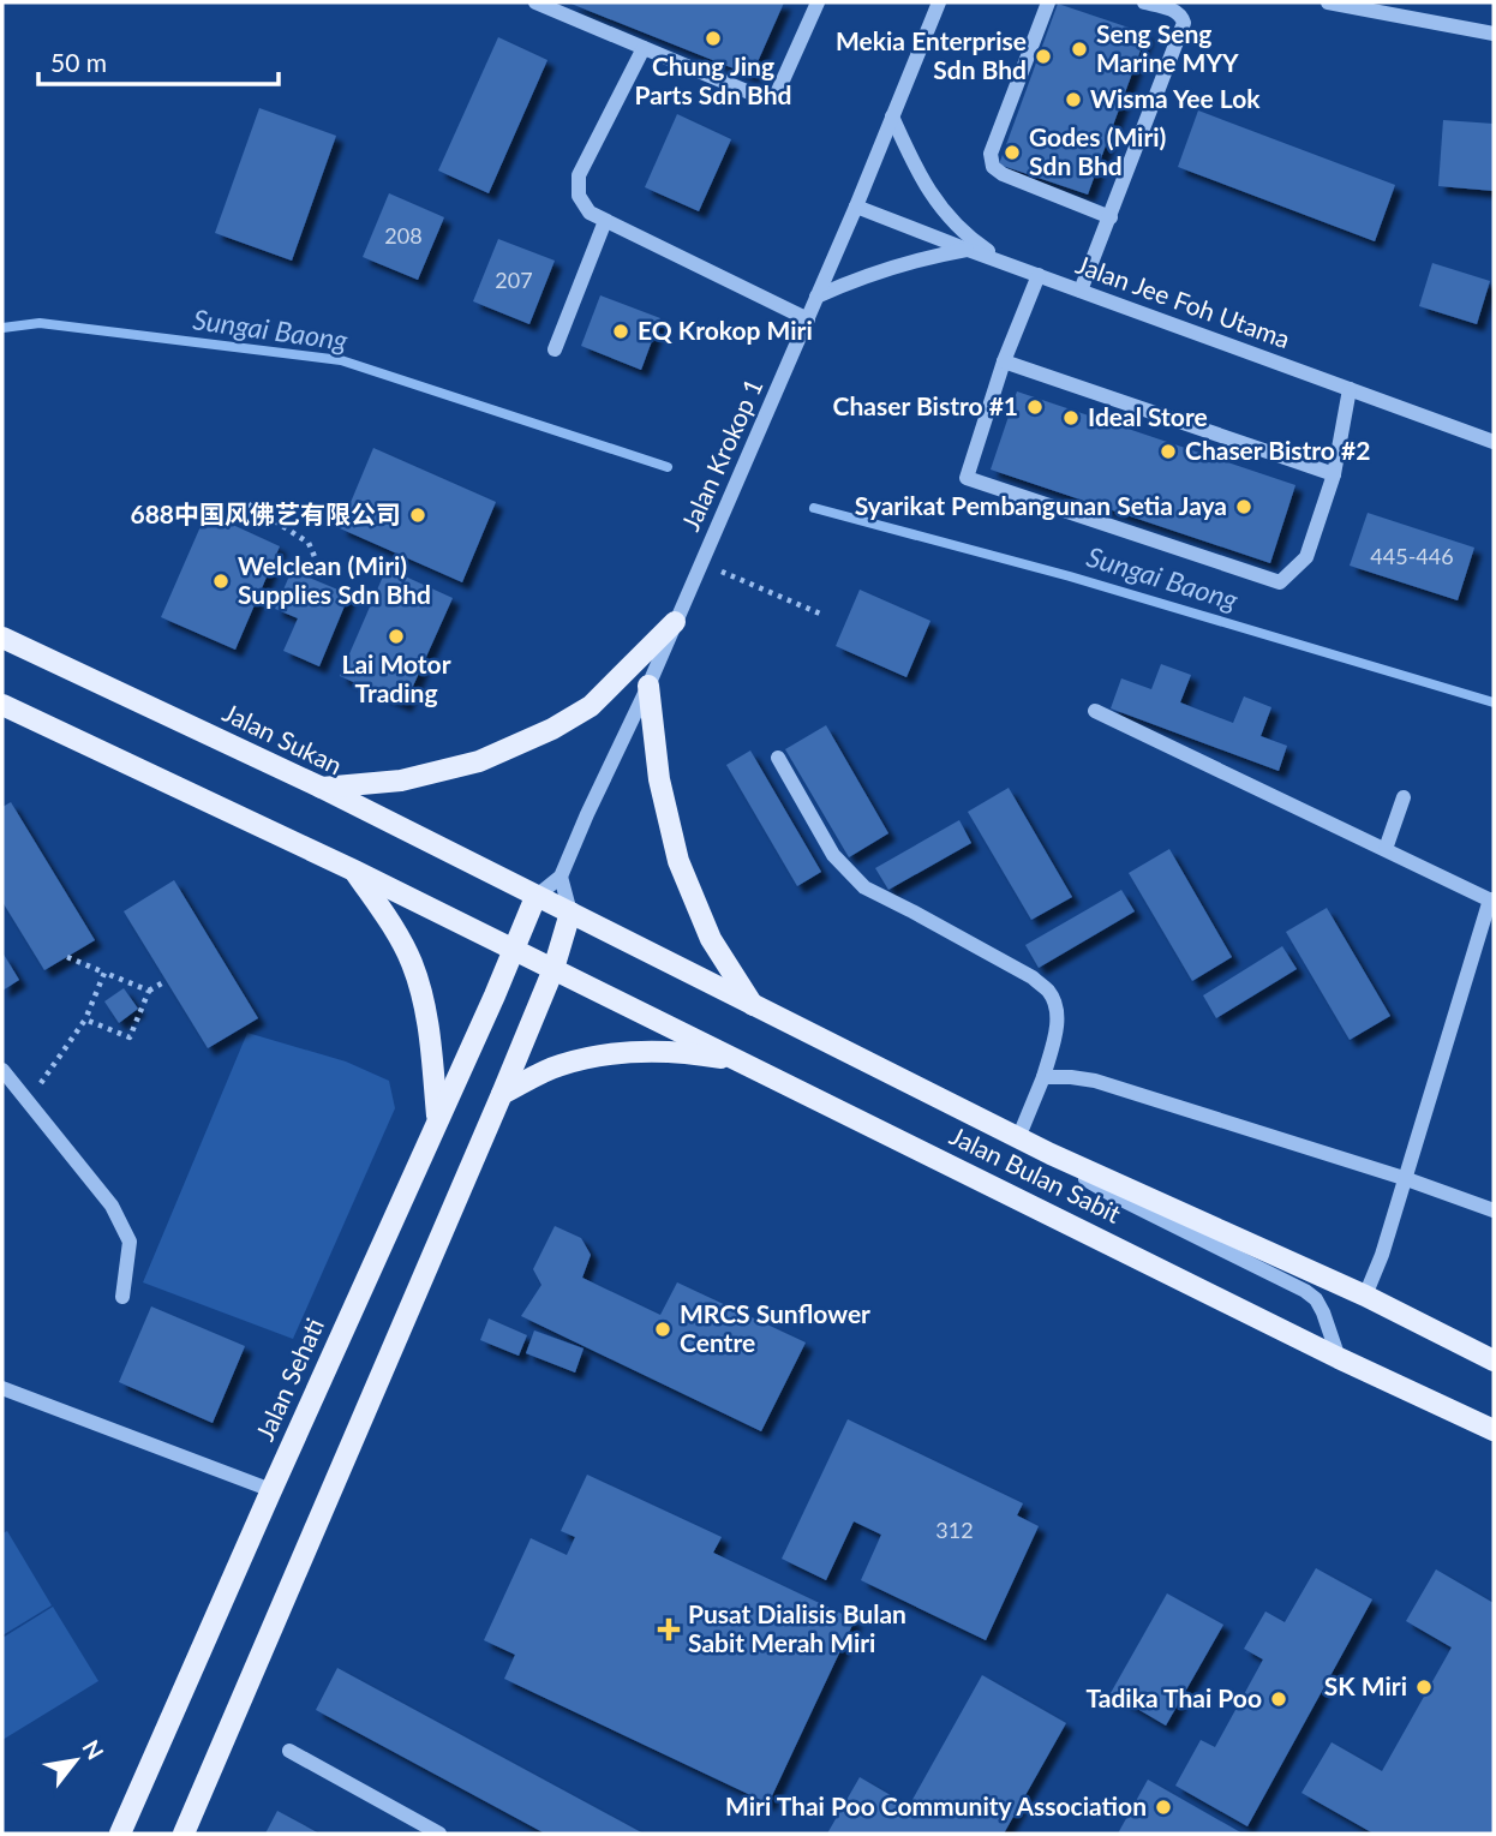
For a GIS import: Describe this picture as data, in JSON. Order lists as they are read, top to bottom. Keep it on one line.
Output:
{"streets":{"main road":["Jalan Sukan","Jalan Bulan Sabit","Jalan Sehati"],"street":["Jalan Jee Foh Utama","Jalan Krokop 1"]},"crossings":[["Jalan Jee Foh Utama","Jalan Krokop 1"],["Jalan Sukan","Jalan Bulan Sabit"],["Jalan Sukan","Jalan Sehati"],["Jalan Bulan Sabit","Jalan Sehati"]],"water":["Sungai Baong"],"places":{"other":["Chung Jing Parts Sdn Bhd","Seng Seng Marine MYY","Mekia Enterprise Sdn Bhd","Wisma Yee Lok","Godes (Miri) Sdn Bhd","EQ Krokop Miri","Chaser Bistro #1","Ideal Store","Chaser Bistro #2","Syarikat Pembangunan Setia Jaya","688中国风佛艺有限公司","Welclean (Miri) Supplies Sdn Bhd","Lai Motor Trading","MRCS Sunflower Centre","SK Miri","Tadika Thai Poo","Miri Thai Poo Community Association"],"health":["Pusat Dialisis Bulan Sabit Merah Miri"]},"house_numbers":["208","207","445-446","312"],"scale_bar":"50 m","north":"top right"}
